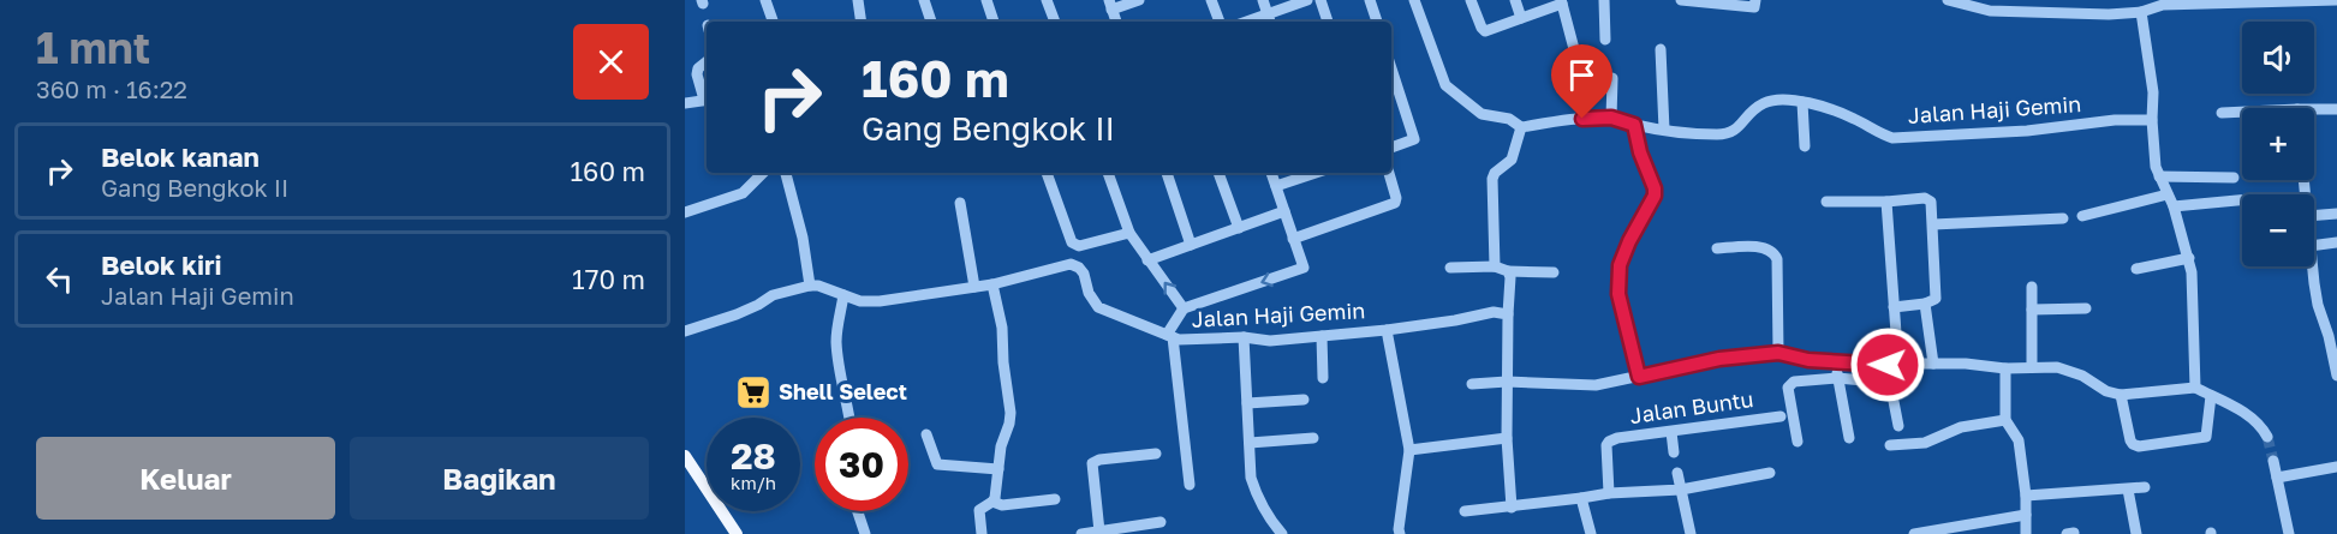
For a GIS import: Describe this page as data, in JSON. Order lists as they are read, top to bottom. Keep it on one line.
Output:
{"streets":{"street":["Jalan Haji Gemin","Jalan Buntu"]},"places":{"supermarket":["Shell Select"]},"page":{"heading":["1 mnt","360 m · 16:22"],"map_buttons":["+","−"],"turn":["160 m","Gang Bengkok II"],"list":[{"name":"Belok kanan","note":"Gang Bengkok II","value":"160 m"},{"name":"Belok kiri","note":"Jalan Haji Gemin","value":"170 m"}],"speed":"28 km/h","limit":"30","buttons":["Keluar","Bagikan"]}}
